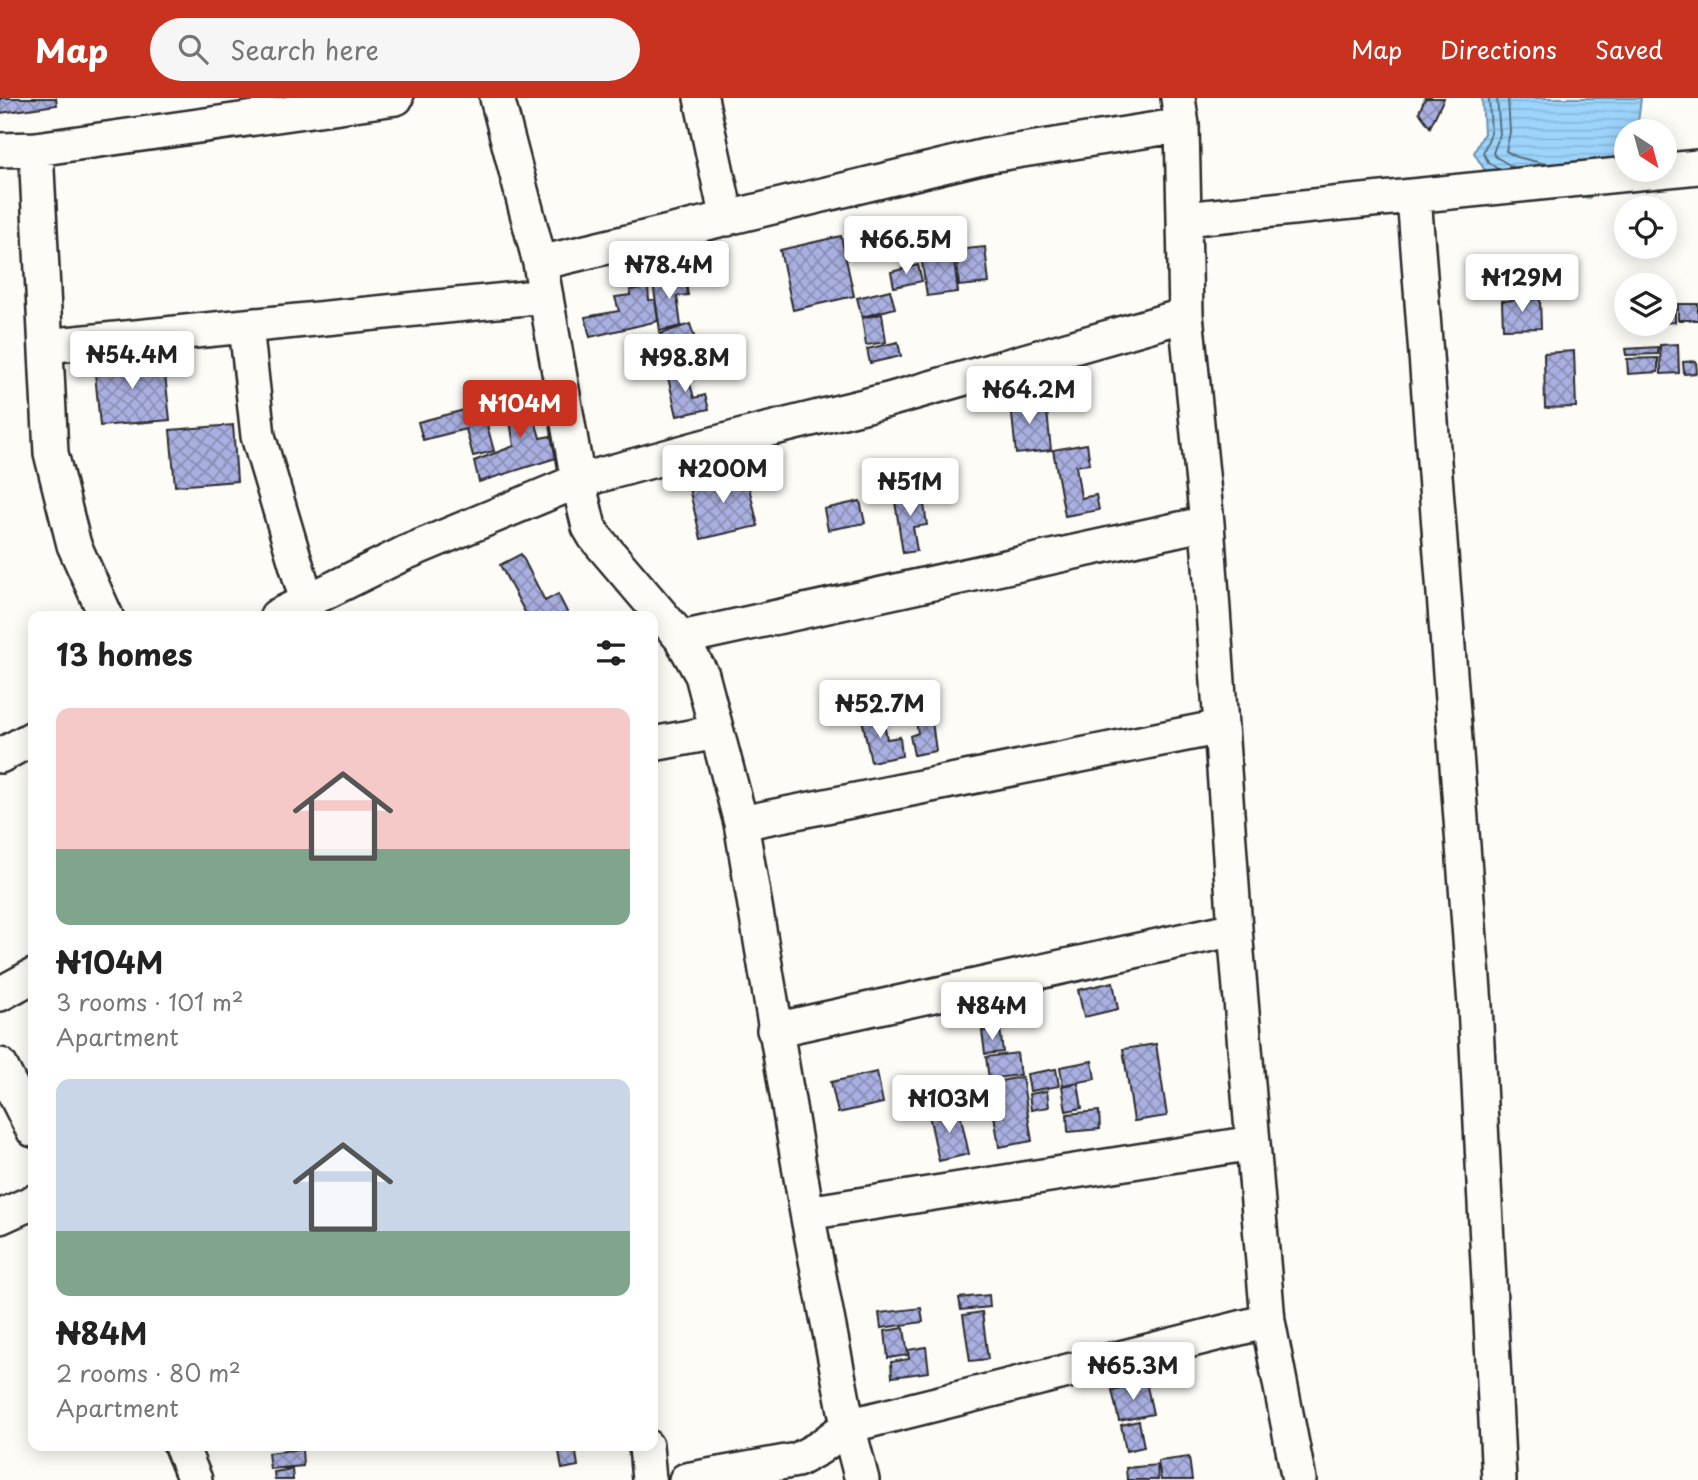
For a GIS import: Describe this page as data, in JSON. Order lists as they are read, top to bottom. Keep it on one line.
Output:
{"north":"bottom right","page":{"header":"Map","search":"Search here","nav":["Map","Directions","Saved"],"price":["₦66.5M","₦78.4M","₦129M","₦54.4M","₦98.8M","₦64.2M","₦104M","₦200M","₦51M","₦52.7M","₦84M","₦103M","₦65.3M"],"heading":"13 homes","list":[{"name":"₦104M","note":"3 rooms · 101 m² · Apartment"},{"name":"₦84M","note":"2 rooms · 80 m² · Apartment"}]}}
